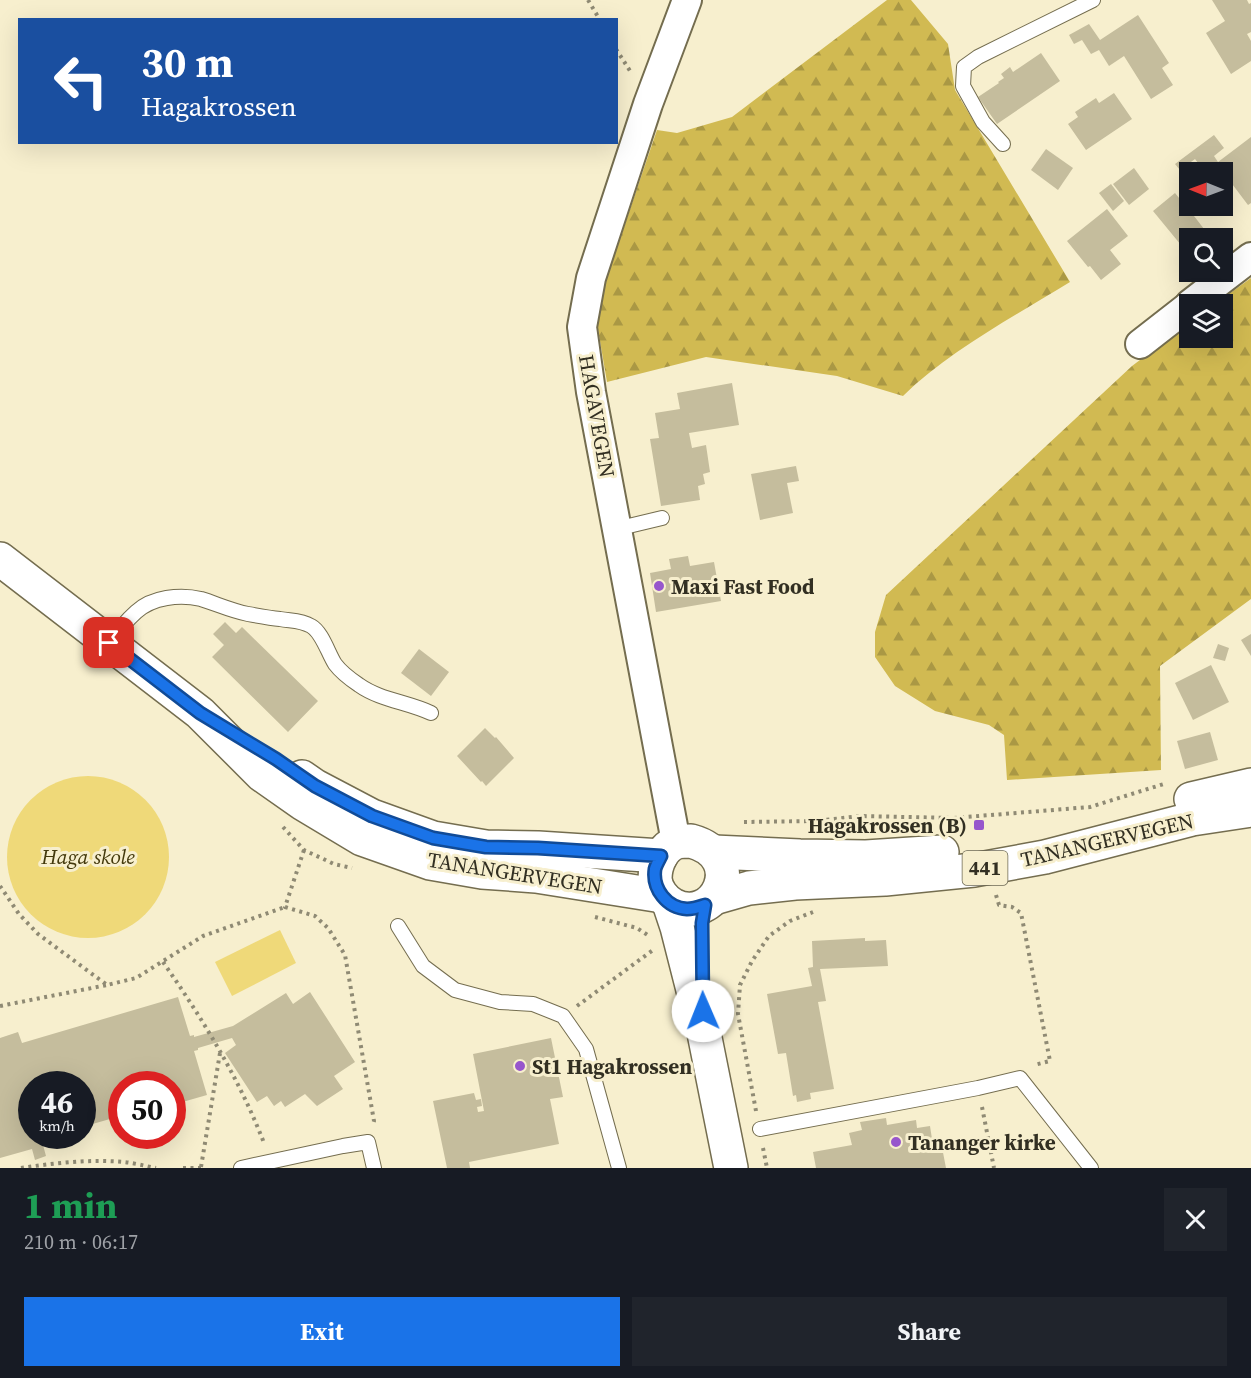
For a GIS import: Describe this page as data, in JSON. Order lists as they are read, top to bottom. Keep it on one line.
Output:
{"streets":{"main road":["TANANGERVEGEN","441"],"street":["HAGAVEGEN"]},"crossings":[["HAGAVEGEN","TANANGERVEGEN"],["HAGAVEGEN","441"],["TANANGERVEGEN","441"]],"parks":["Haga skole"],"places":{"other":["Maxi Fast Food","St1 Hagakrossen","Tananger kirke"],"transit":["Hagakrossen (B)"]},"north":"left","page":{"turn":["30 m","Hagakrossen"],"speed":"46 km/h","limit":"50","heading":["1 min","210 m · 06:17"],"buttons":["Exit","Share"]}}
